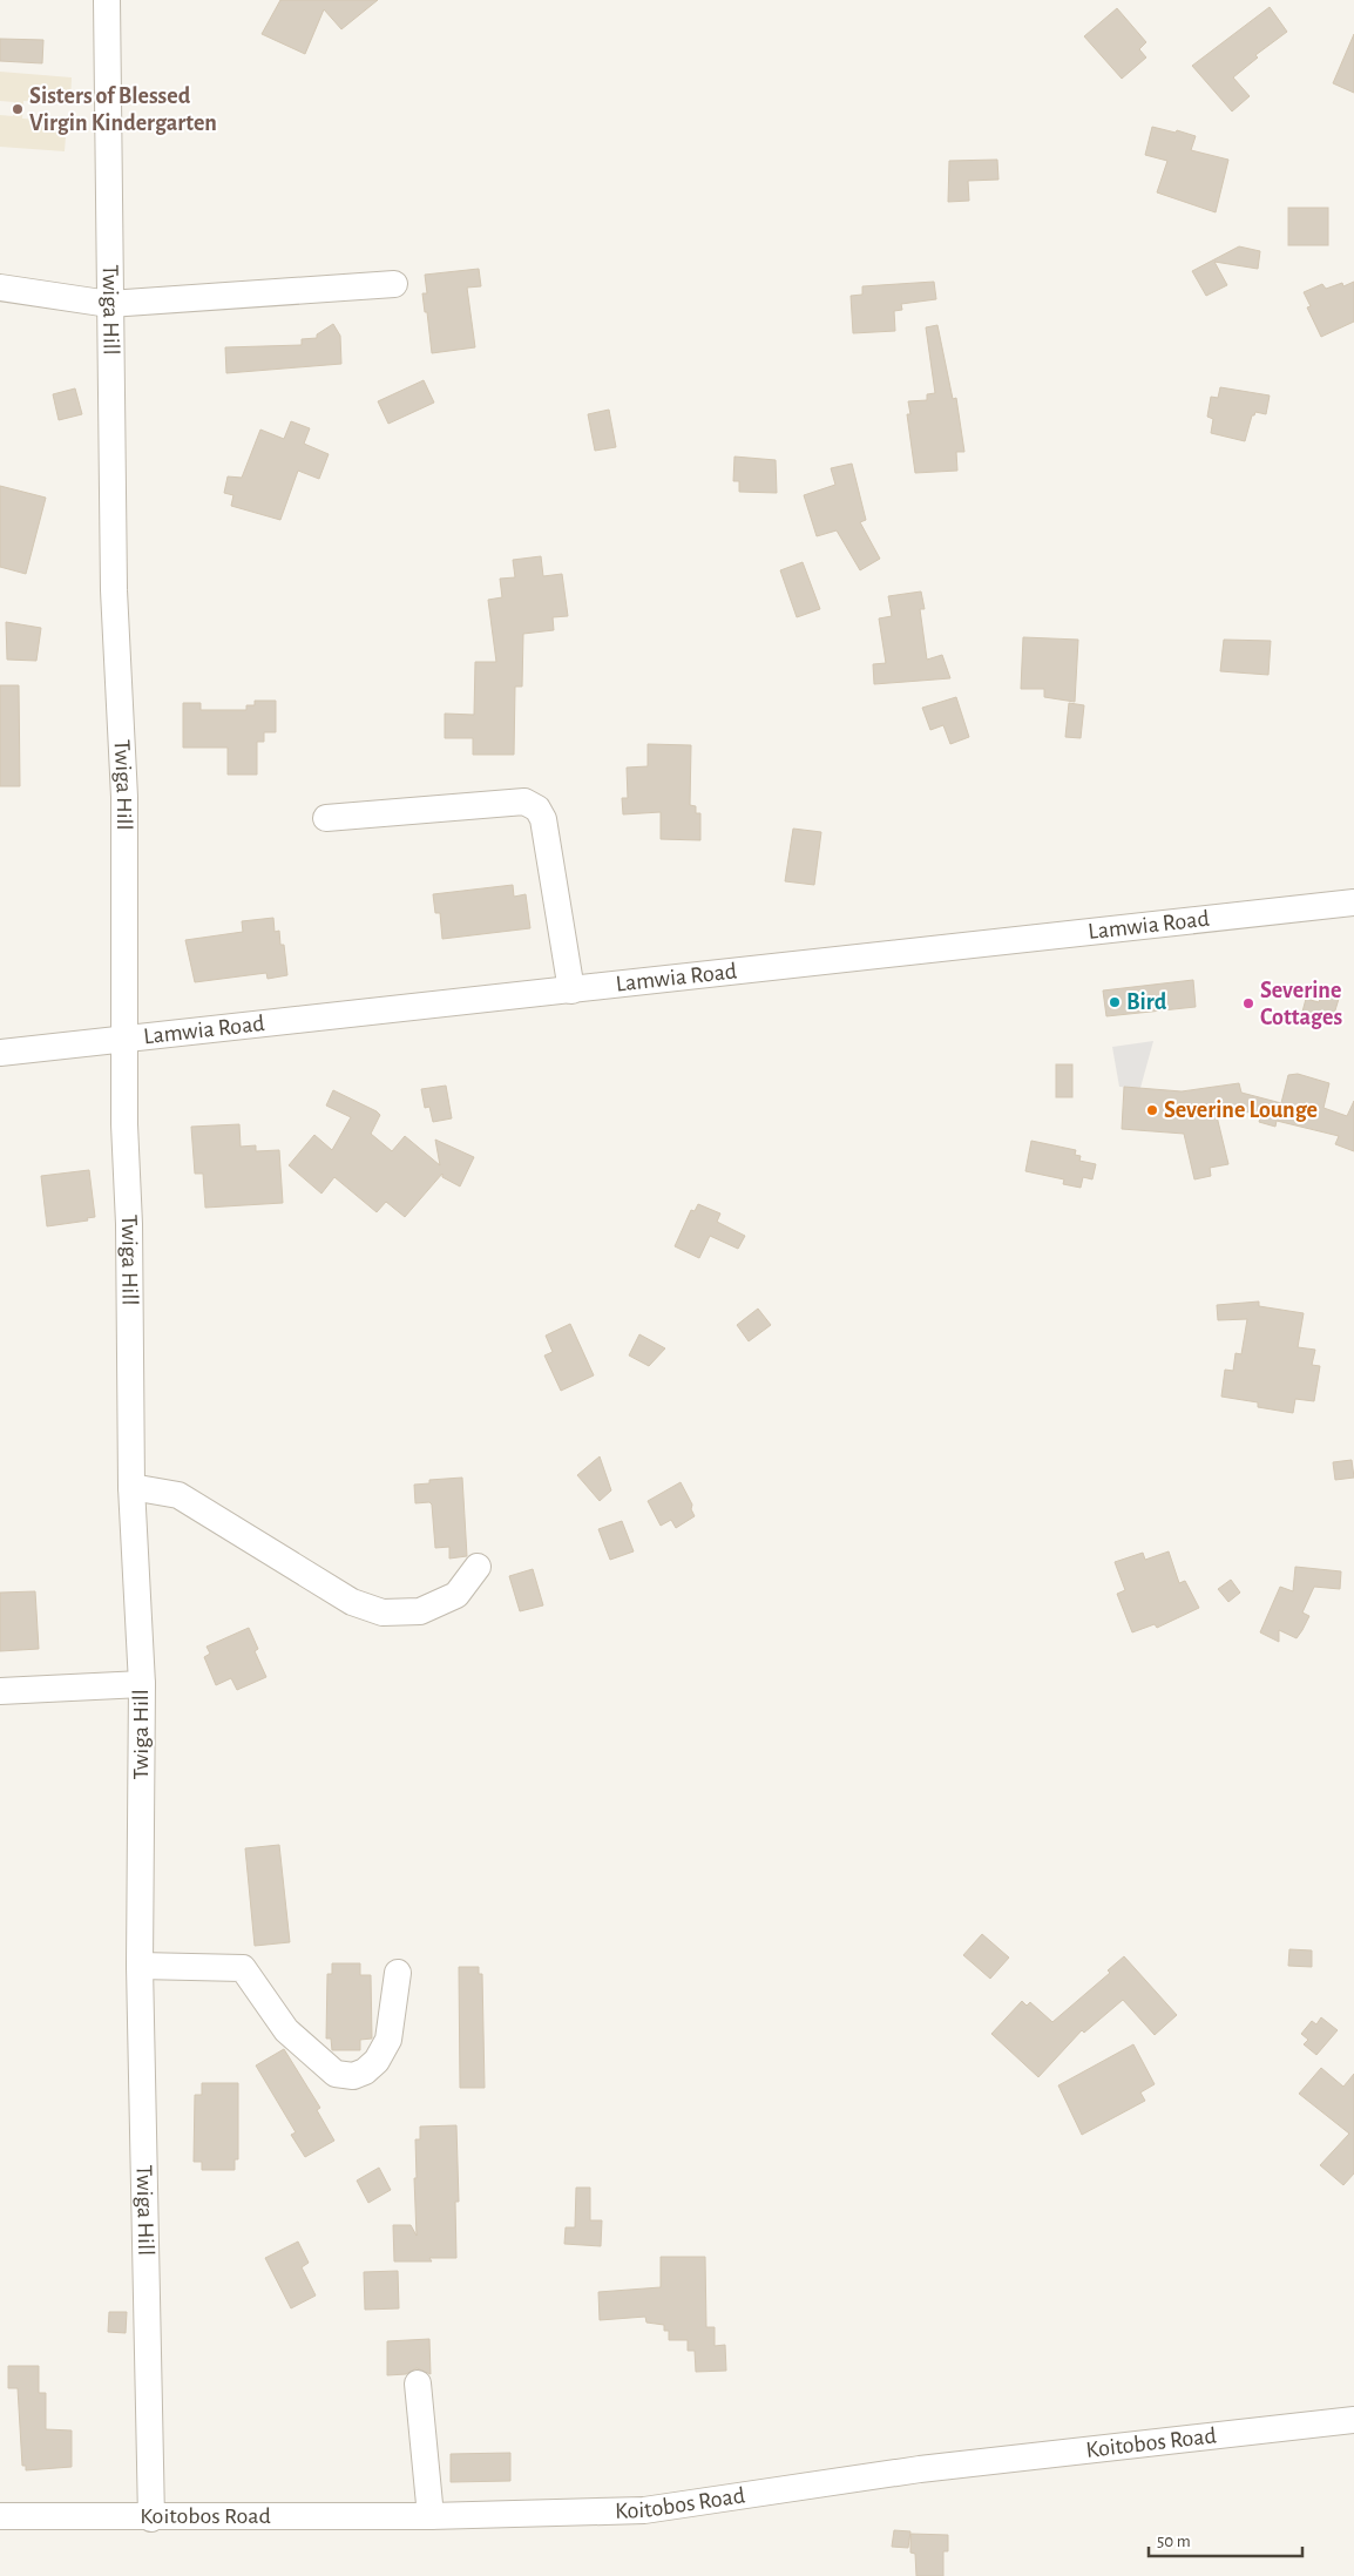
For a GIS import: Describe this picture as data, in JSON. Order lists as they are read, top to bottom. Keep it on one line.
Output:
{"streets":{"street":["Twiga Hill","Lamwia Road","Koitobos Road"]},"crossings":[["Twiga Hill","Lamwia Road"],["Twiga Hill","Koitobos Road"]],"places":["Sisters of Blessed Virgin Kindergarten","Bird","Severine Cottages","Severine Lounge"],"scale_bar":"50 m"}
